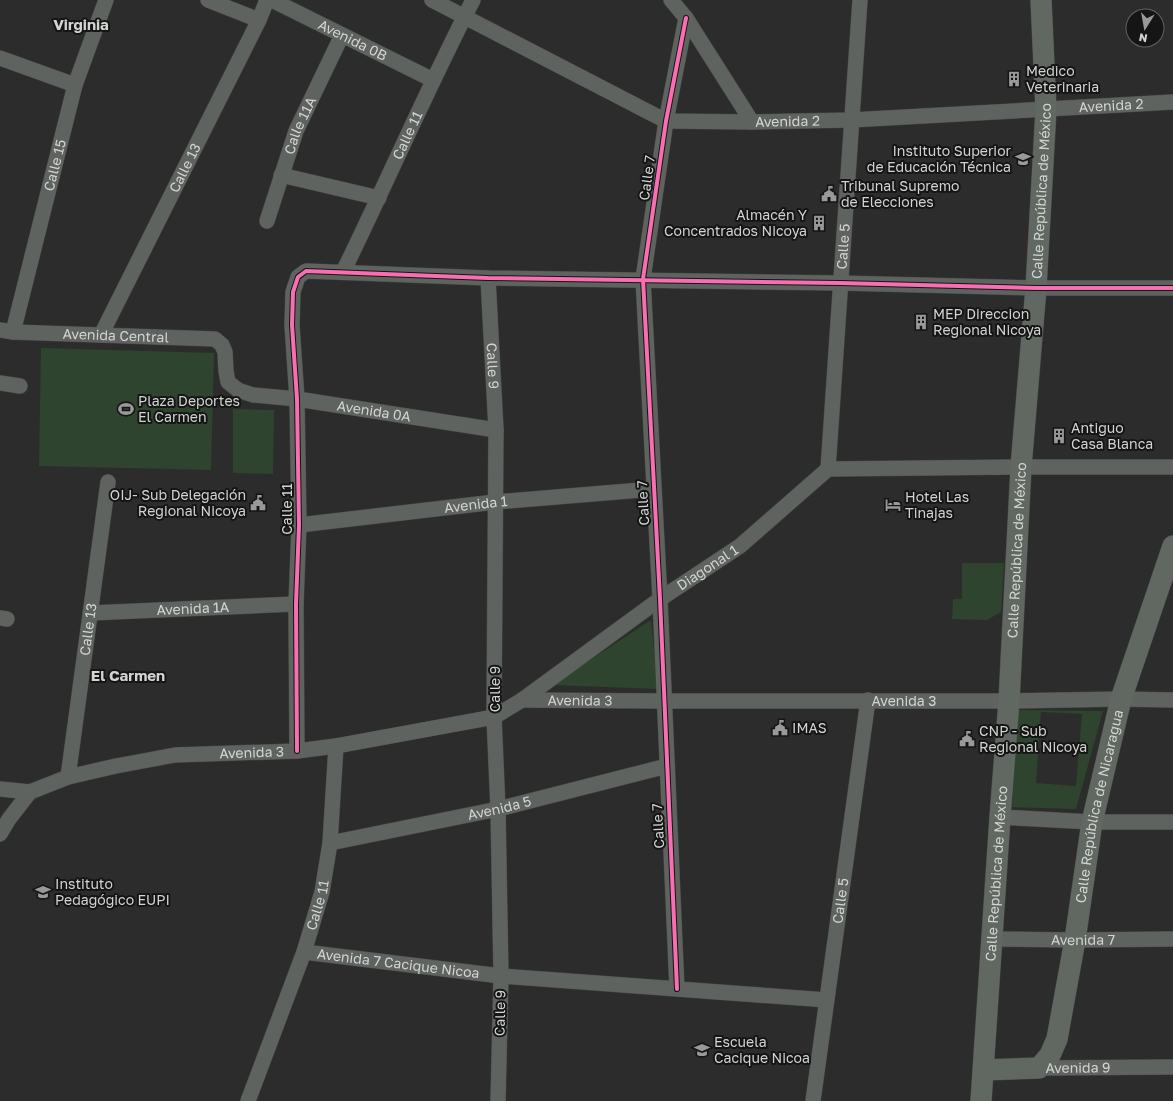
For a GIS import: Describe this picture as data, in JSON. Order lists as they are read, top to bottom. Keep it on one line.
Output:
{"streets":{"main road":["Calle República de México","Calle República de Nicaragua","Avenida 9"],"street":["Avenida 0B","Avenida 2","Calle 11A","Calle 11","Calle 15","Calle 13","Calle 7","Calle 5","Avenida Central","Calle 9","Avenida 0A","Avenida 1","Diagonal 1","Avenida 1A","Avenida 3","Avenida 5","Avenida 7","Avenida 7 Cacique Nicoa"]},"crossings":[["Avenida 0B","Calle 11A"],["Avenida 0B","Calle 11"],["Avenida 2","Calle 11"],["Avenida 2","Calle 7"],["Avenida 2","Calle República de México"],["Avenida 2","Calle 5"],["Calle 11","Avenida 0A"],["Calle 11","Avenida 1"],["Calle 11","Avenida 1A"],["Calle 11","Avenida 3"],["Calle 11","Avenida 5"],["Calle 11","Avenida 7 Cacique Nicoa"],["Calle 15","Avenida Central"],["Calle 13","Avenida Central"],["Calle 13","Avenida 1A"],["Calle 13","Avenida 3"],["Calle 7","Avenida 1"],["Calle 7","Diagonal 1"],["Calle 7","Avenida 3"],["Calle 7","Avenida 5"],["Calle 7","Avenida 7 Cacique Nicoa"],["Calle República de México","Avenida 3"],["Calle República de México","Avenida 7"],["Calle República de México","Avenida 9"],["Calle 5","Diagonal 1"],["Calle 5","Avenida 3"],["Calle 5","Avenida 7 Cacique Nicoa"],["Avenida Central","Avenida 0A"],["Calle 9","Avenida 0A"],["Calle 9","Avenida 1"],["Calle 9","Avenida 3"],["Calle 9","Avenida 5"],["Calle 9","Avenida 7 Cacique Nicoa"],["Diagonal 1","Avenida 3"],["Avenida 3","Calle República de Nicaragua"],["Calle República de Nicaragua","Avenida 7"],["Calle República de Nicaragua","Avenida 9"]],"districts":["Virginia","El Carmen"],"places":{"building":["Medico Veterinaria","Almacén Y Concentrados Nicoya","MEP Direccion Regional Nicoya","Antiguo Casa Blanca"],"school or university":["Instituto Superior de Educación Técnica","Instituto Pedagógico EUPI","Escuela Cacique Nicoa"],"public building":["Tribunal Supremo de Elecciones","OIJ- Sub Delegación Regional Nicoya","IMAS","CNP - Sub Regional Nicoya"],"sports":["Plaza Deportes El Carmen"],"hotel":["Hotel Las Tinajas"]},"north":"bottom"}
